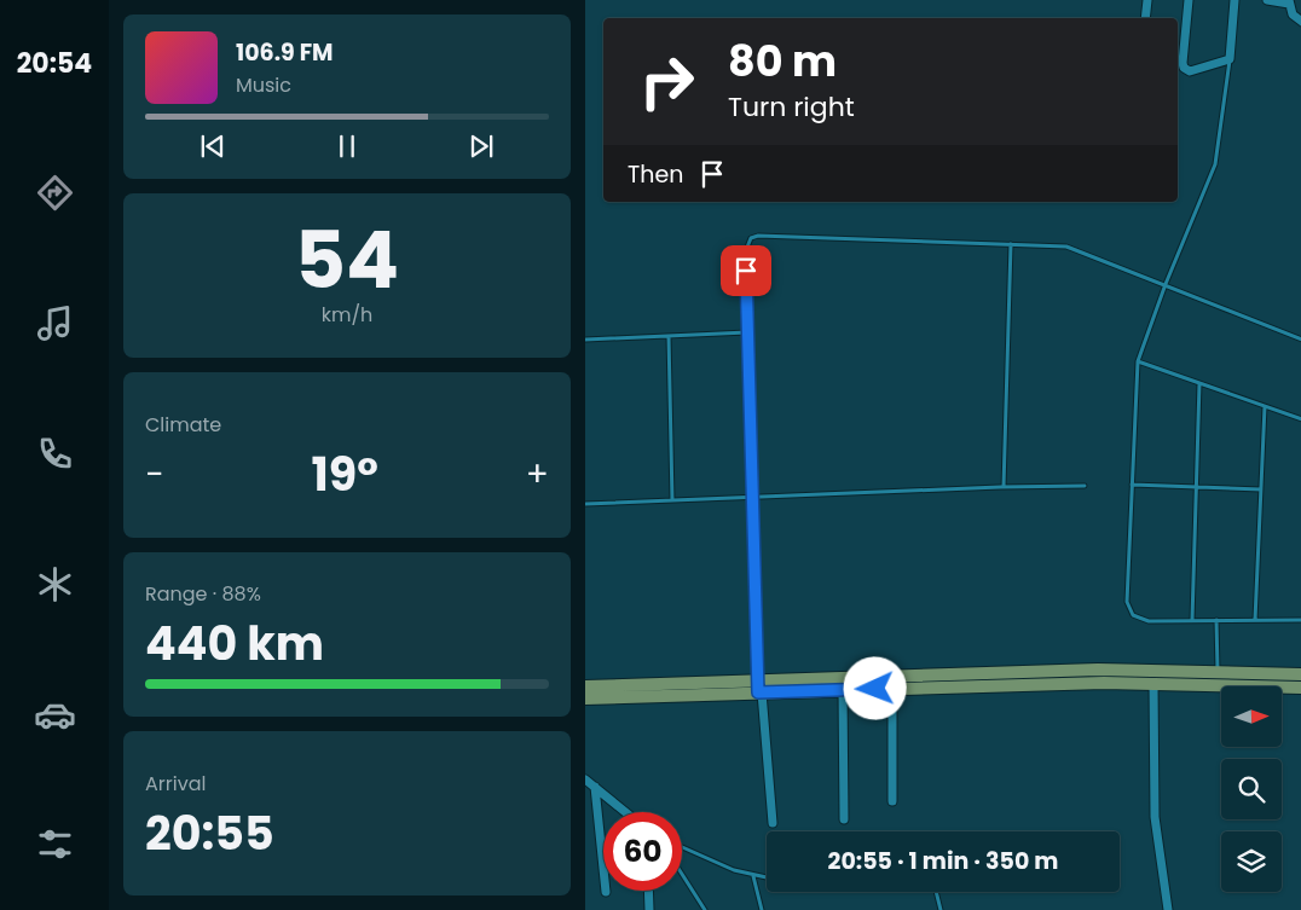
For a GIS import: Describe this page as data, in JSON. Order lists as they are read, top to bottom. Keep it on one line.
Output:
{"north":"right","page":{"tabs":"20:54","turn":["80 m","Turn right"],"song":["106.9 FM","Music"],"then":"Then","tile":[["54","km/h"],"Climate",["Range · 88%","440 km"],["Arrival","20:55"]],"heat":["−","19°","+"],"limit":"60","trip":"20:55 · 1 min · 350 m"}}
